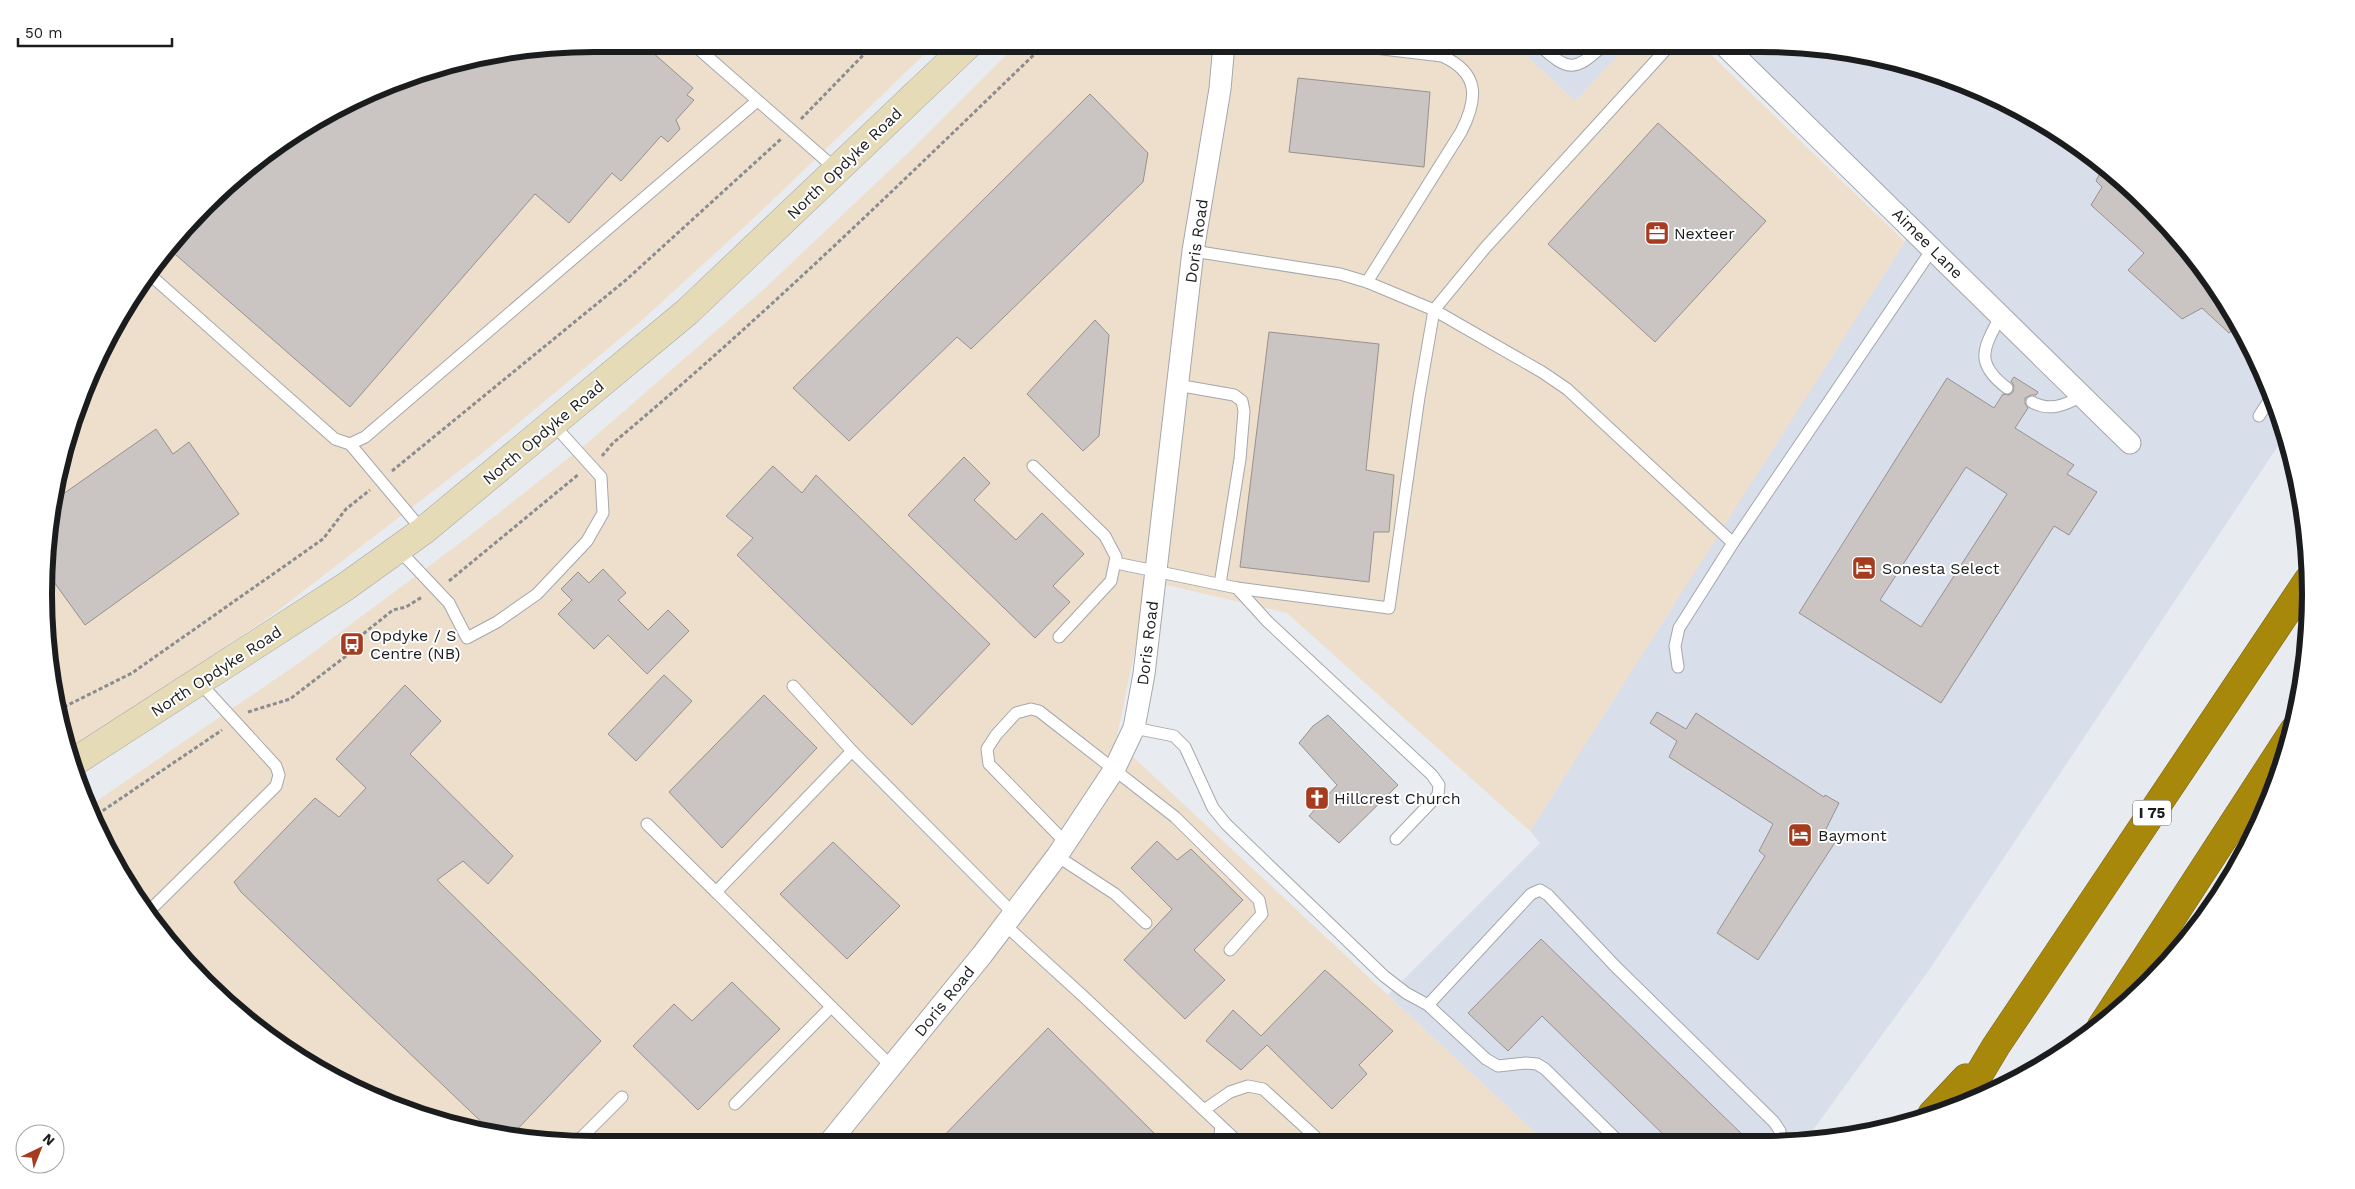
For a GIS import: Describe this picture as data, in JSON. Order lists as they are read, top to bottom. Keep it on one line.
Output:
{"streets":{"highway":["I 75"],"main road":["North Opdyke Road"],"street":["Doris Road","Aimee Lane"]},"places":{"office":["Nexteer"],"hotel":["Sonesta Select","Baymont"],"bus stop":["Opdyke / S Centre (NB)"],"church":["Hillcrest Church"]},"scale_bar":"50 m","north":"top right"}
